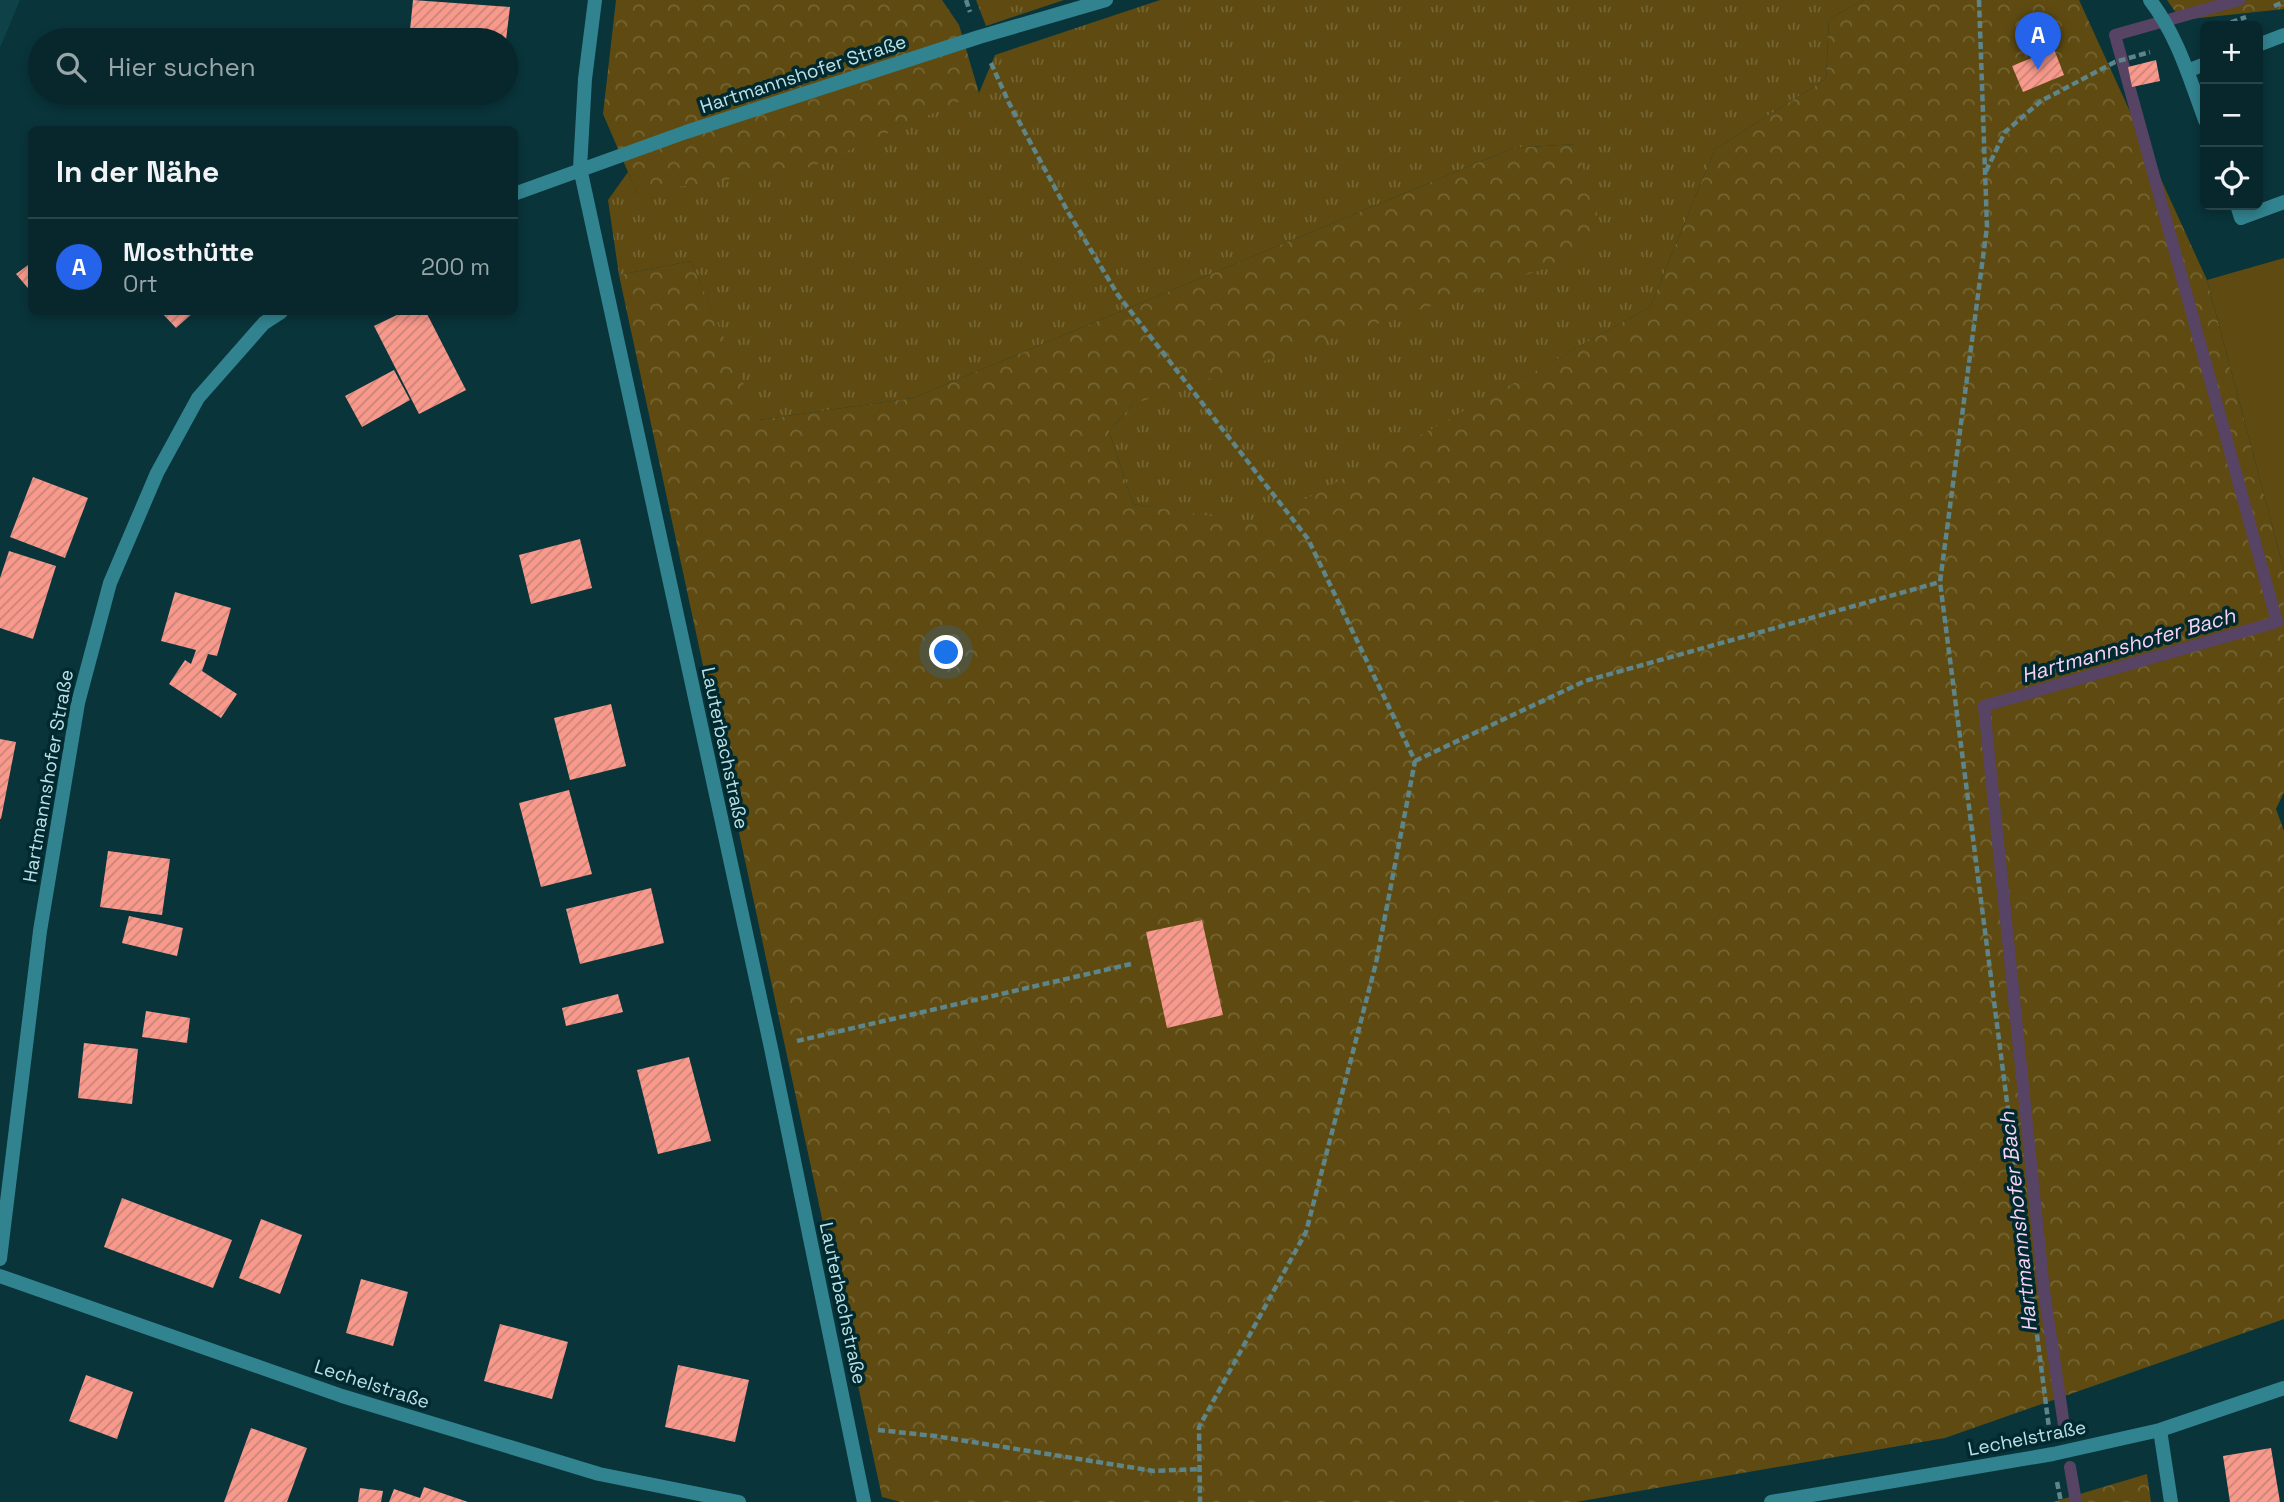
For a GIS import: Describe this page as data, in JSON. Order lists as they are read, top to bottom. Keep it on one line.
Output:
{"streets":{"street":["Hartmannshofer Straße","Lauterbachstraße","Lechelstraße"]},"crossings":[["Hartmannshofer Straße","Lauterbachstraße"]],"water":["Hartmannshofer Bach"],"page":{"pins":"A","map_buttons":["+","−"],"search":"Hier suchen","heading":"In der Nähe","list":[{"mark":"A","name":"Mosthütte","note":"Ort","value":"200 m"}]}}
